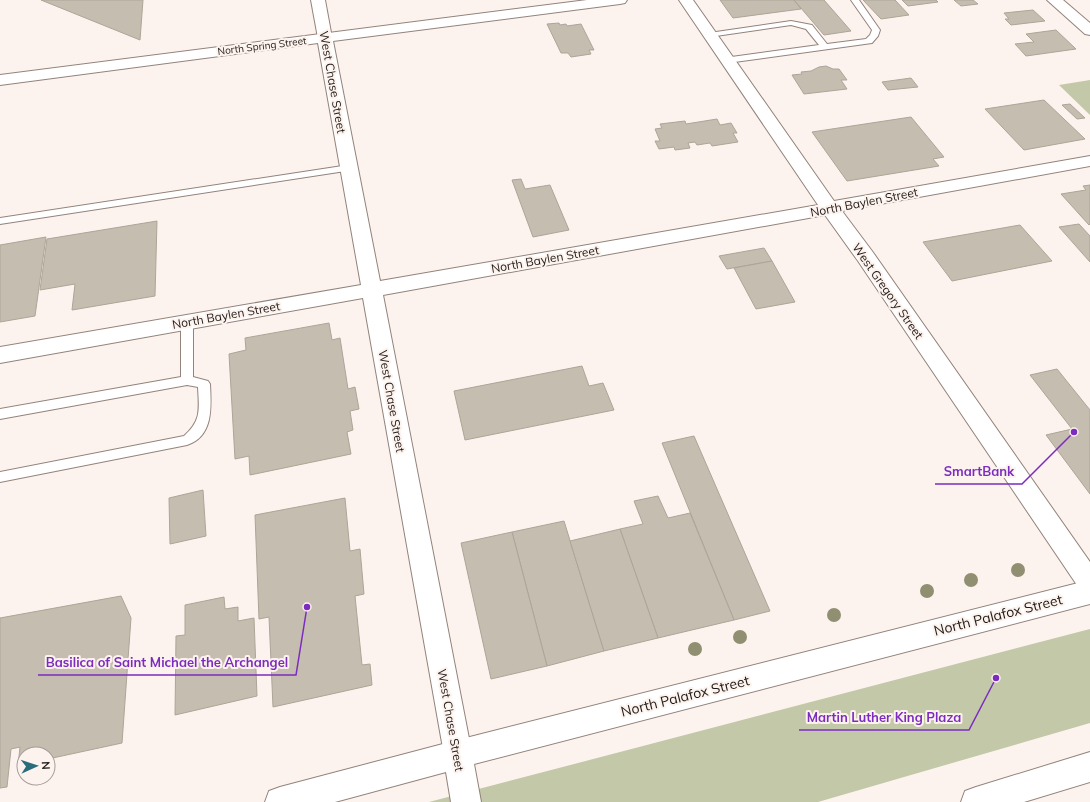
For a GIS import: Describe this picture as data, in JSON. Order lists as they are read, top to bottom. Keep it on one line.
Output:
{"streets":{"street":["North Spring Street","West Chase Street","North Baylen Street","West Gregory Street","North Palafox Street"]},"crossings":[["North Spring Street","West Chase Street"],["West Chase Street","North Baylen Street"],["West Chase Street","North Palafox Street"],["North Baylen Street","West Gregory Street"]],"places":["SmartBank","Basilica of Saint Michael the Archangel","Martin Luther King Plaza"],"north":"right"}
